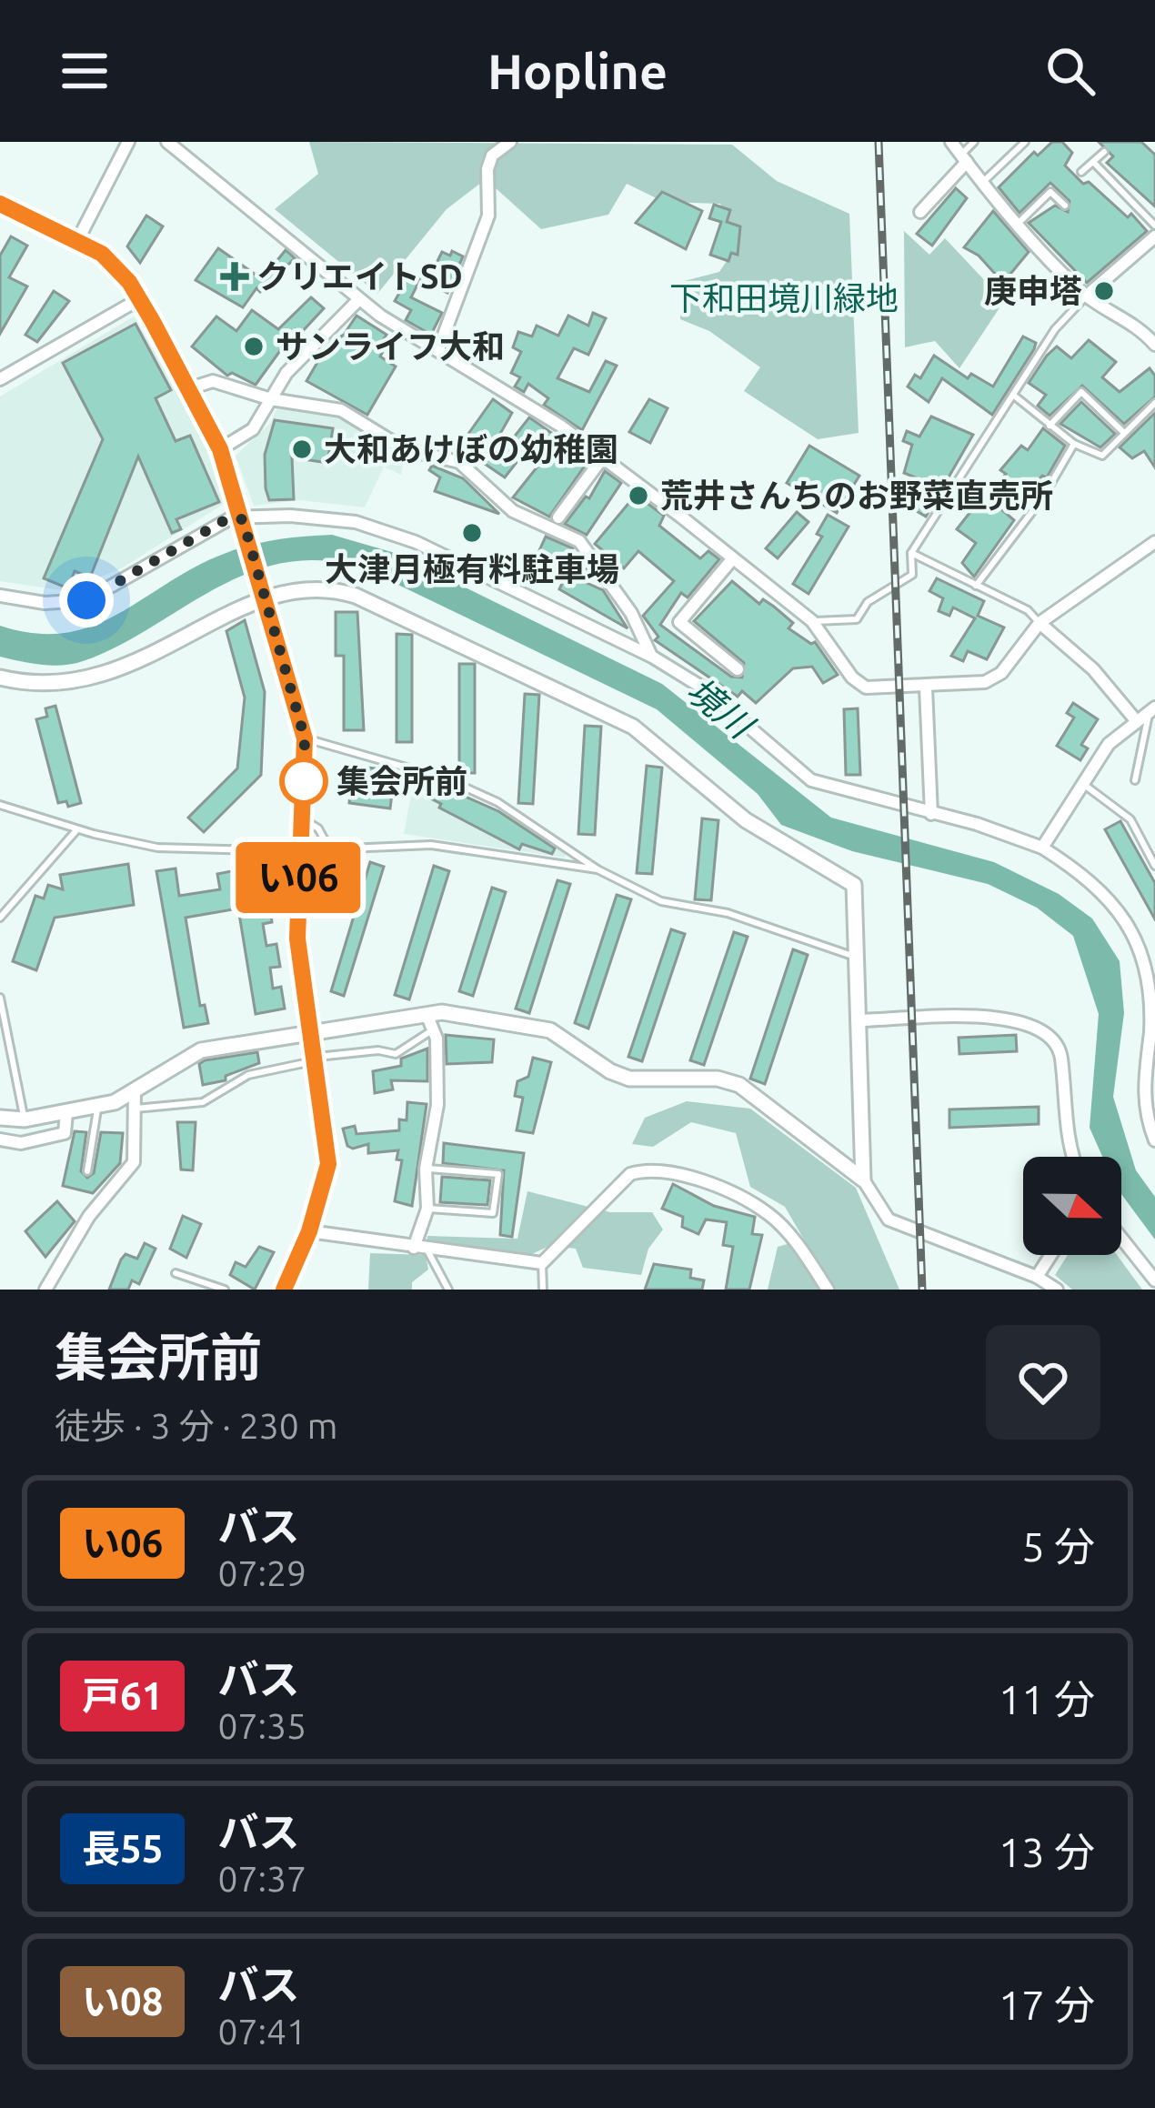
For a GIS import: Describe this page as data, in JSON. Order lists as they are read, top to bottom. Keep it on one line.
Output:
{"water":["境川"],"parks":["下和田境川緑地"],"places":{"health":["クリエイトSD"],"other":["庚申塔","サンライフ大和","大和あけぼの幼稚園","荒井さんちのお野菜直売所","大津月極有料駐車場","集会所前"]},"lines":["bus line い06"],"north":"right","page":{"header":"Hopline","on_map":"い06","heading":["集会所前","徒歩 · 3 分 · 230 m"],"list":[{"mark":"い06","name":"バス","note":"07:29","value":"5 分"},{"mark":"戸61","name":"バス","note":"07:35","value":"11 分"},{"mark":"長55","name":"バス","note":"07:37","value":"13 分"},{"mark":"い08","name":"バス","note":"07:41","value":"17 分"}]}}
